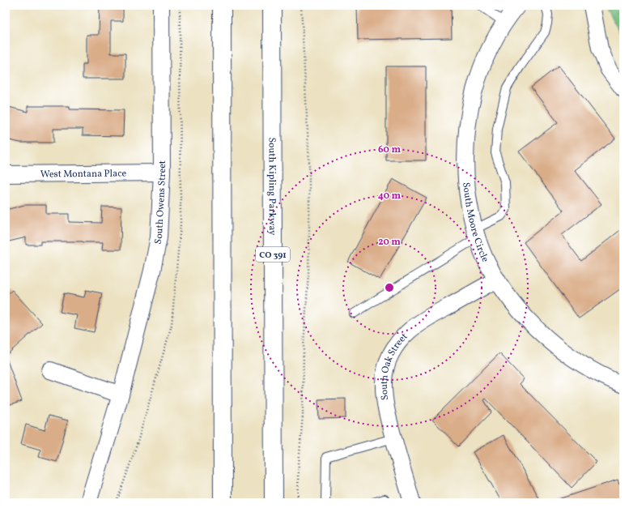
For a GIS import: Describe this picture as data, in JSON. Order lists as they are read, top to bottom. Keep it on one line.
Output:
{"streets":{"main road":["South Kipling Parkway","CO 391"],"street":["West Montana Place","South Owens Street","South Moore Circle","South Oak Street"]},"crossings":[["West Montana Place","South Owens Street"],["South Moore Circle","South Oak Street"]],"rings":["60 m","40 m","20 m"]}
